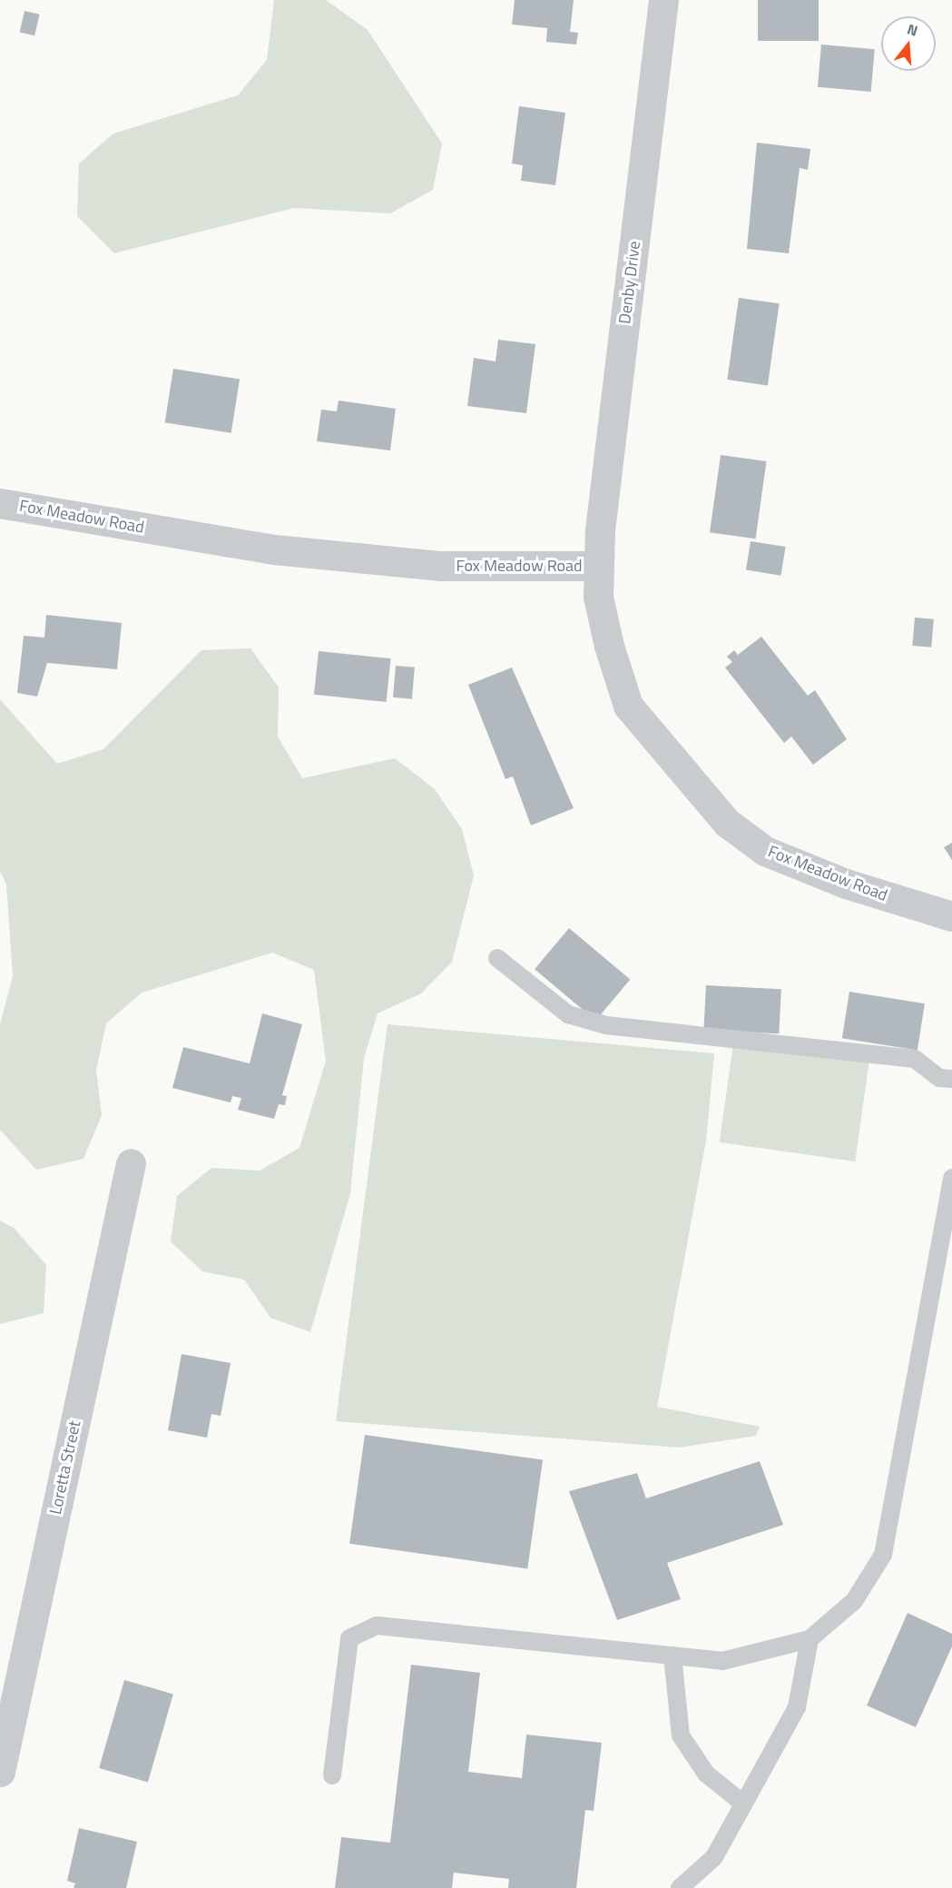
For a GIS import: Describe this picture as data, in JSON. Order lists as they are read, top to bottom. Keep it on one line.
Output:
{"streets":{"street":["Denby Drive","Fox Meadow Road","Loretta Street"]},"crossings":[["Denby Drive","Fox Meadow Road"]],"north":"top"}
